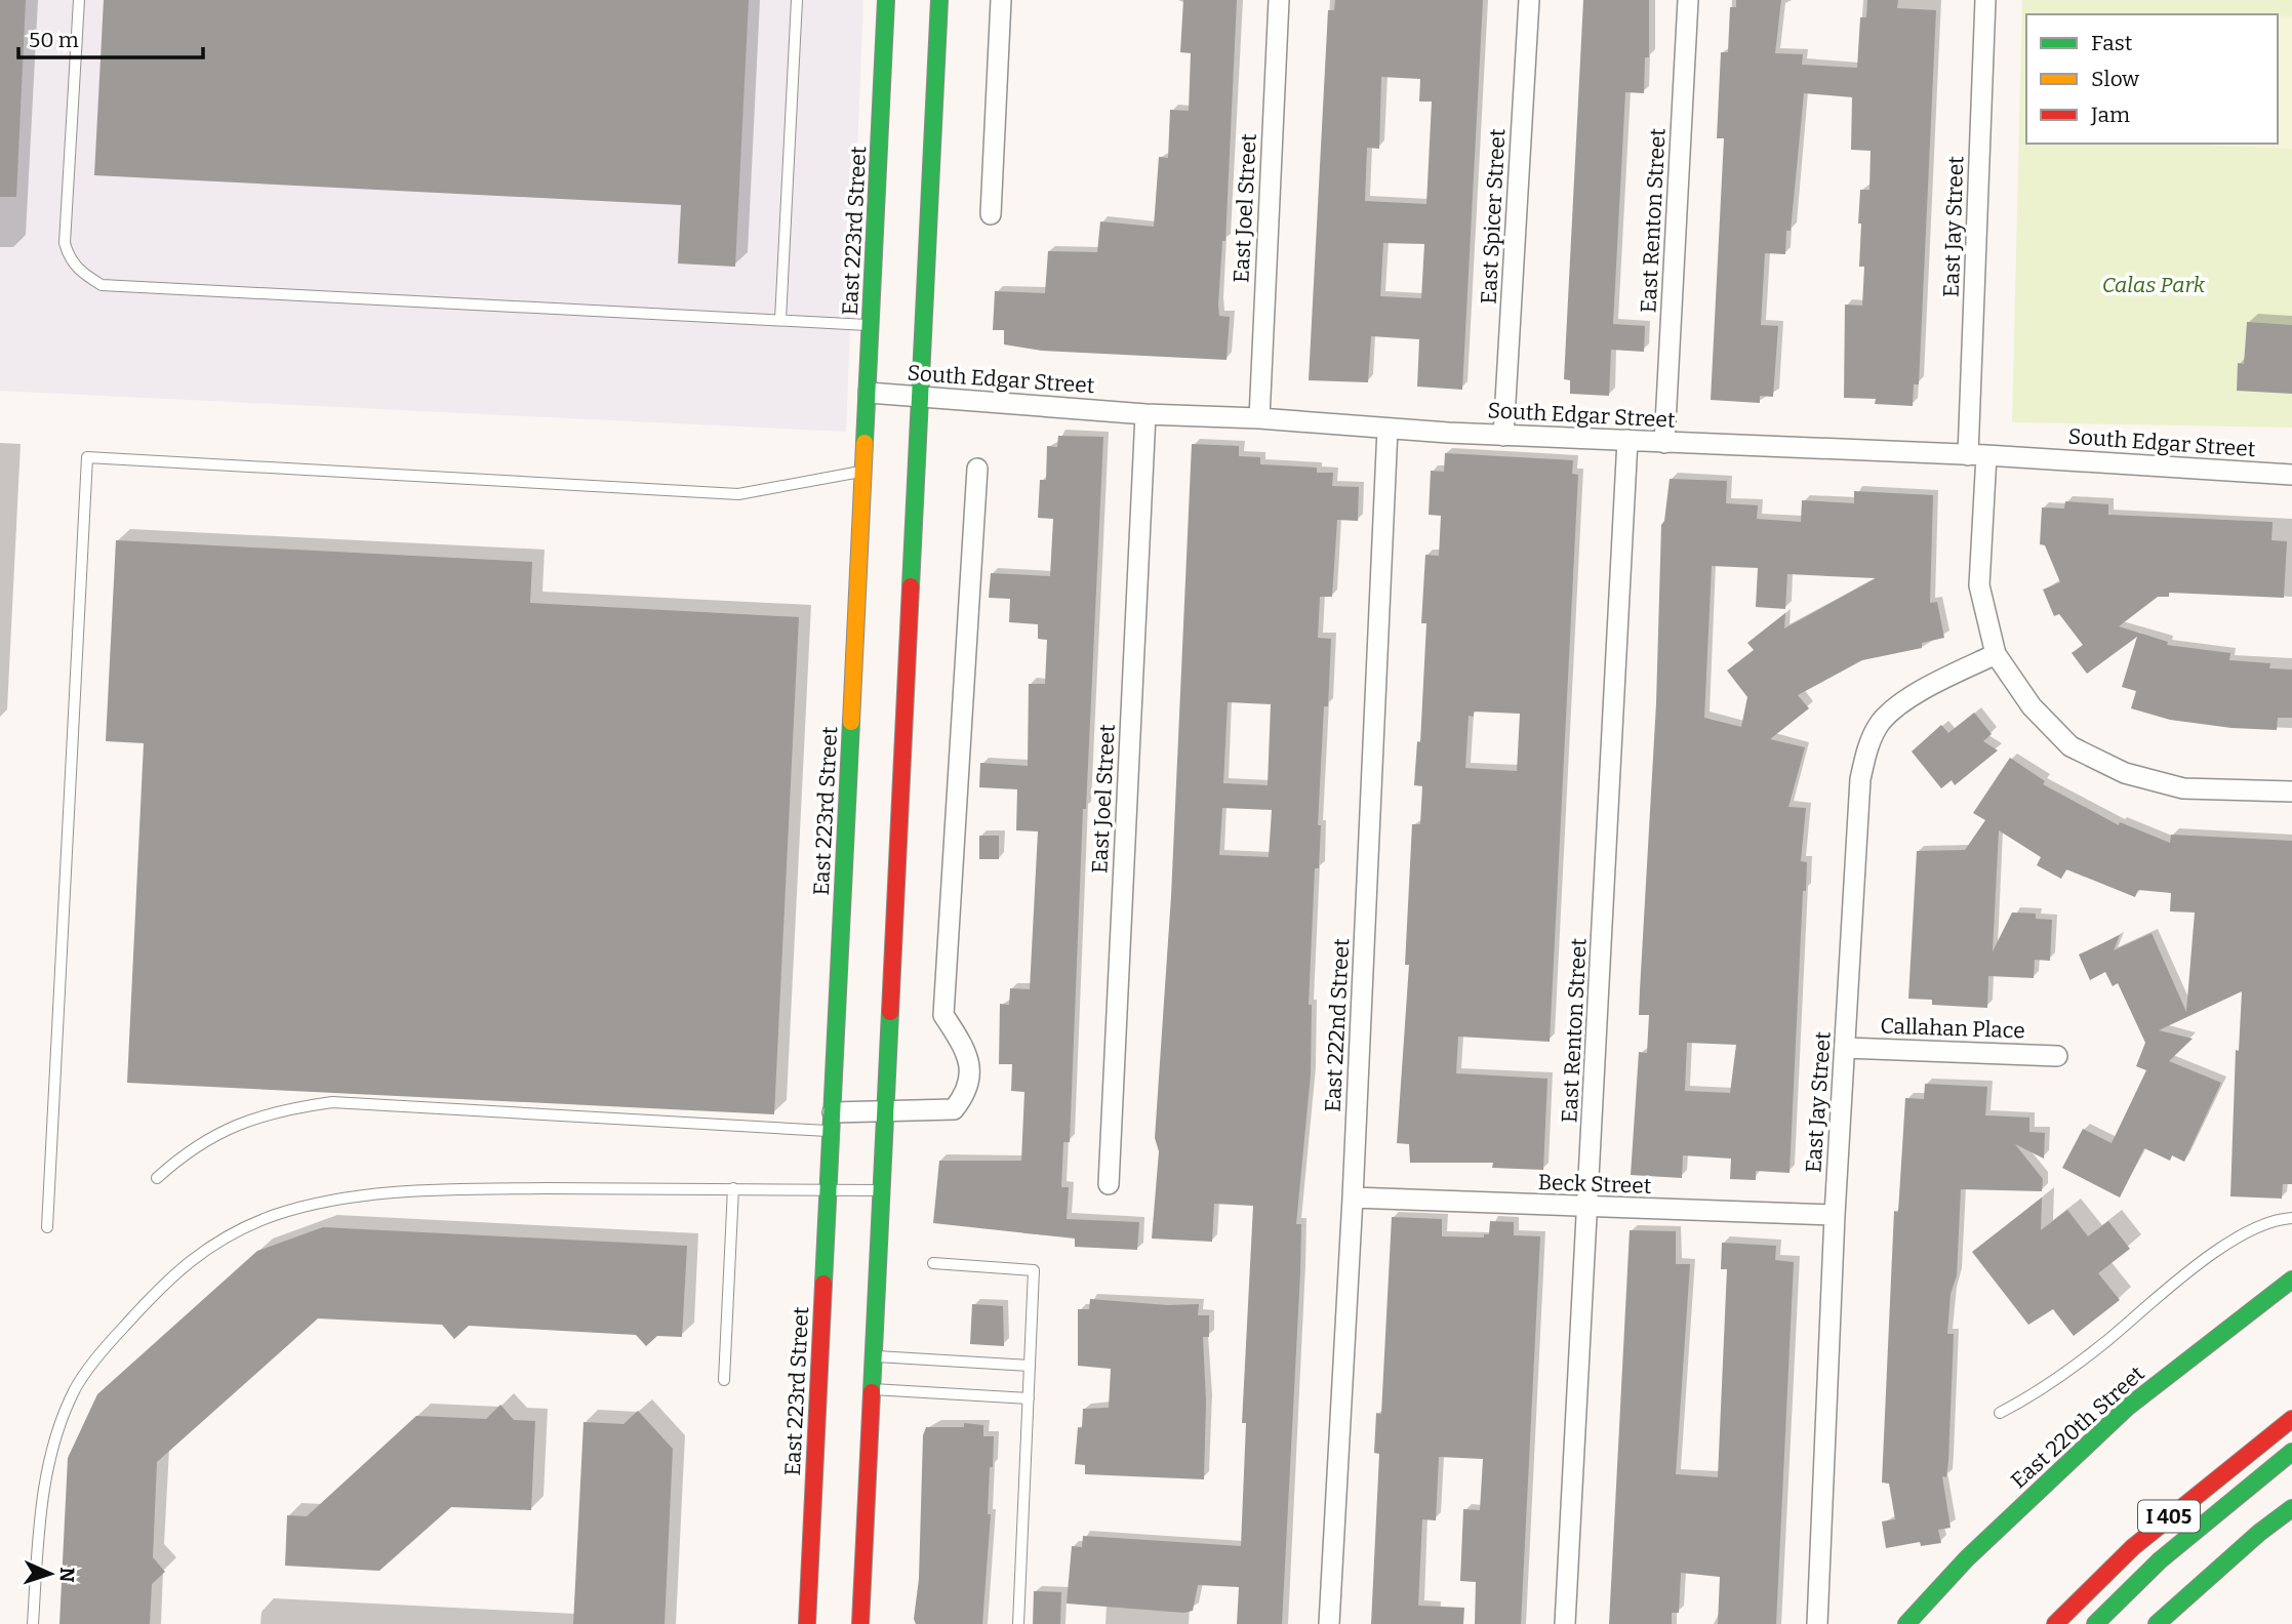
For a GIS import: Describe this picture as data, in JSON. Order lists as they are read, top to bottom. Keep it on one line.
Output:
{"streets":{"main road":["East 223rd Street","East 220th Street","I 405"],"street":["East Joel Street","East Spicer Street","East Renton Street","East Jay Street","South Edgar Street","East 222nd Street","Callahan Place","Beck Street"]},"crossings":[["East Joel Street","South Edgar Street"],["East Spicer Street","South Edgar Street"],["East Renton Street","South Edgar Street"],["East Renton Street","Beck Street"],["East Jay Street","South Edgar Street"],["East Jay Street","Callahan Place"],["East Jay Street","Beck Street"],["East 223rd Street","South Edgar Street"],["South Edgar Street","East 222nd Street"],["East 222nd Street","Beck Street"]],"parks":["Calas Park"],"legend":["Fast","Slow","Jam"],"scale_bar":"50 m","north":"right"}
